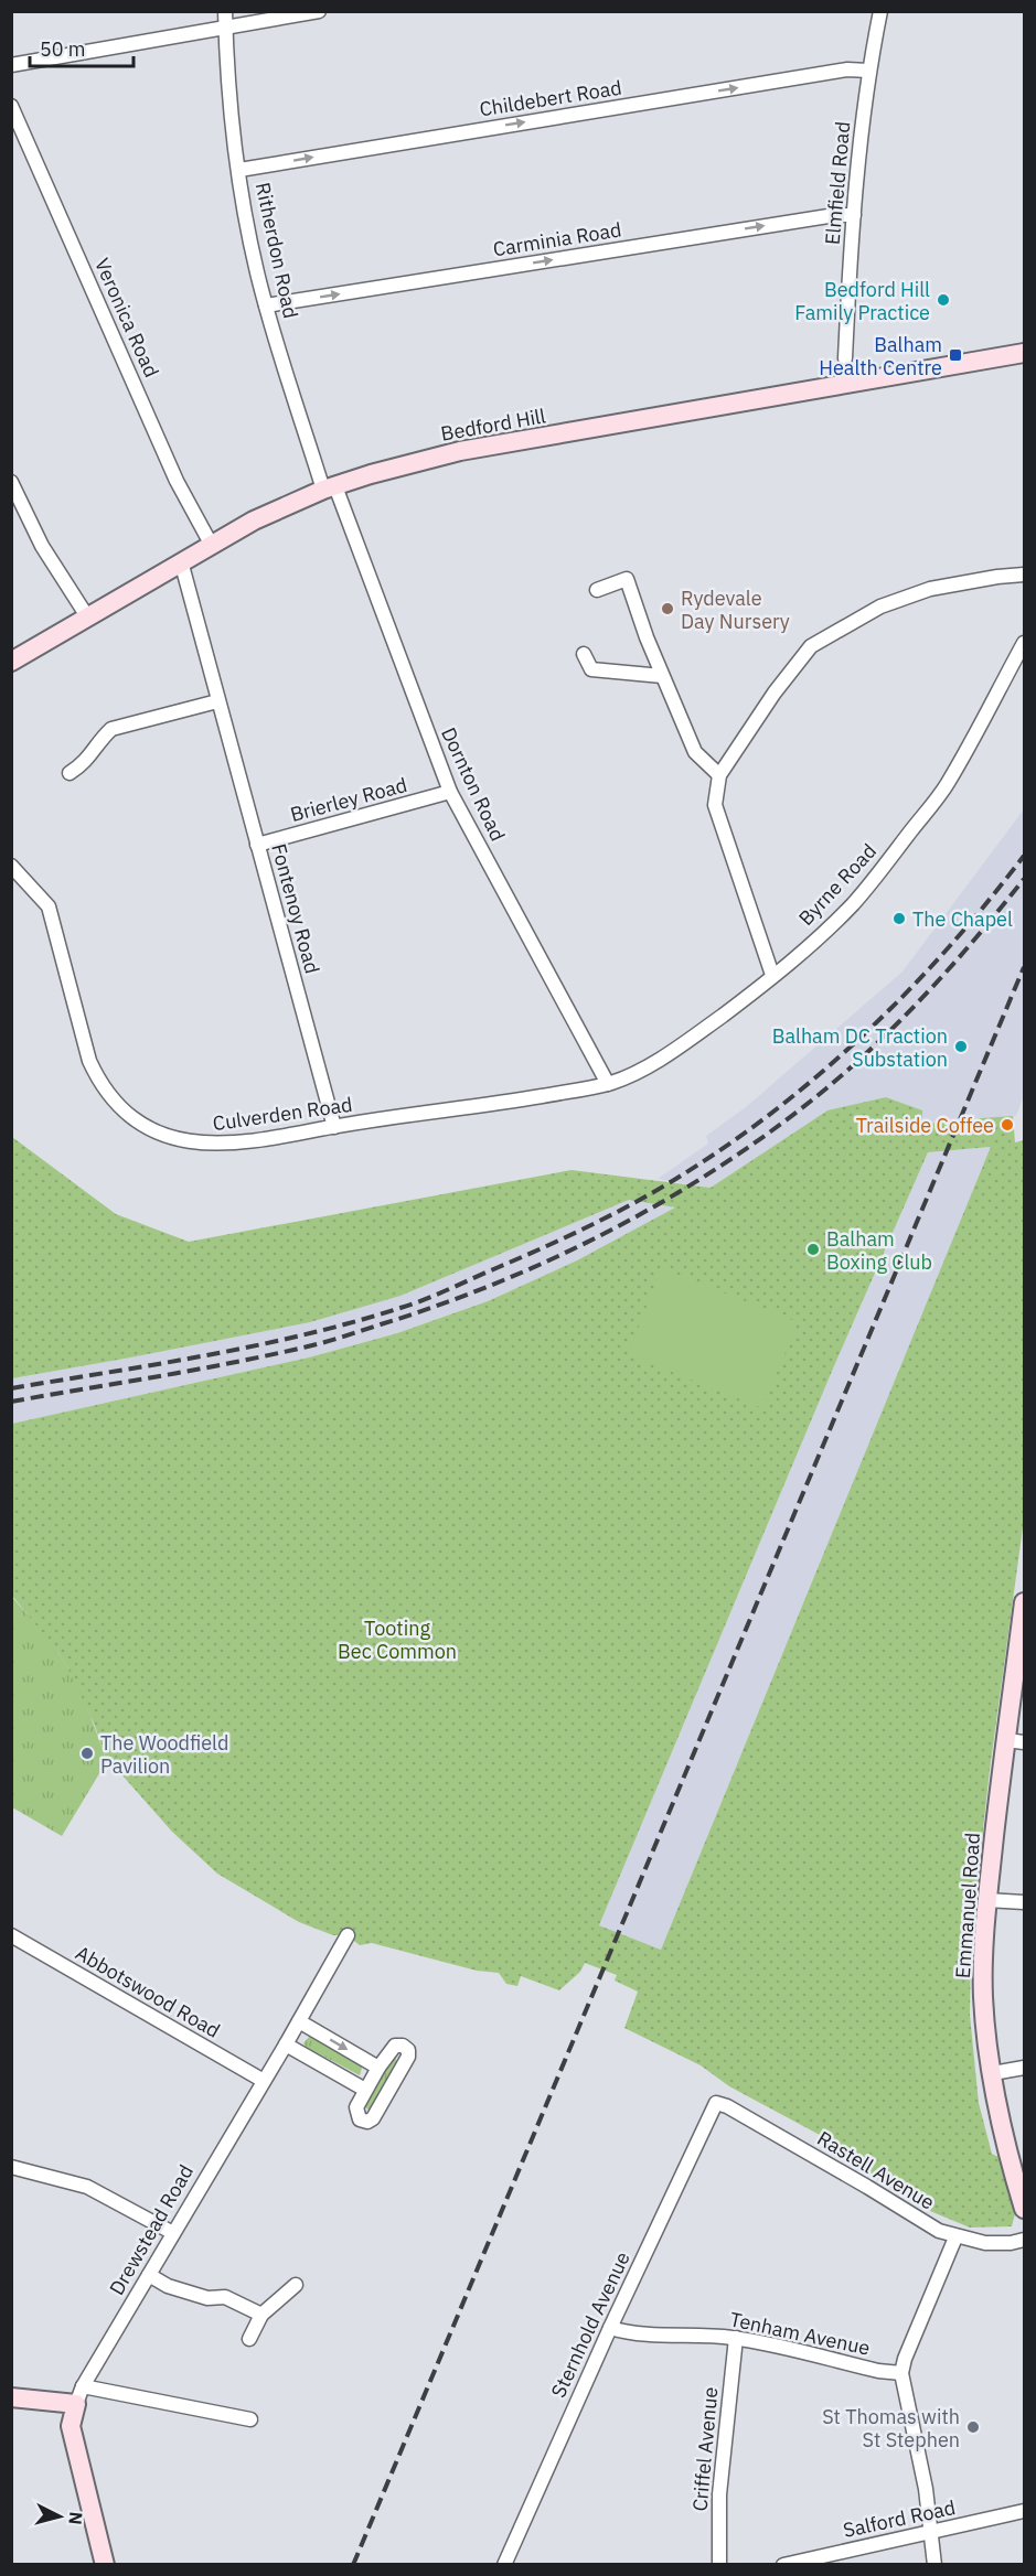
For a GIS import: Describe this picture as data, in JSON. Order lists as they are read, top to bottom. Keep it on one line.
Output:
{"streets":{"main road":["Bedford Hill","Emmanuel Road","Drewstead Road"],"street":["Childebert Road","Elmfield Road","Carminia Road","Ritherdon Road","Veronica Road","Dornton Road","Brierley Road","Byrne Road","Fontenoy Road","Culverden Road","Abbotswood Road","Rastell Avenue","Sternhold Avenue","Tenham Avenue","Criffel Avenue","Salford Road"]},"crossings":[["Childebert Road","Elmfield Road"],["Childebert Road","Ritherdon Road"],["Elmfield Road","Carminia Road"],["Carminia Road","Ritherdon Road"],["Ritherdon Road","Bedford Hill"],["Ritherdon Road","Dornton Road"],["Veronica Road","Bedford Hill"],["Bedford Hill","Dornton Road"],["Bedford Hill","Fontenoy Road"],["Dornton Road","Brierley Road"],["Dornton Road","Byrne Road"],["Dornton Road","Culverden Road"],["Brierley Road","Fontenoy Road"],["Byrne Road","Culverden Road"],["Fontenoy Road","Culverden Road"],["Abbotswood Road","Drewstead Road"],["Rastell Avenue","Sternhold Avenue"],["Sternhold Avenue","Tenham Avenue"],["Tenham Avenue","Criffel Avenue"]],"one_way":["Childebert Road","Carminia Road"],"parks":["Tooting Bec Common"],"places":{"other":["Bedford Hill Family Practice","Rydevale Day Nursery","The Chapel","Balham DC Traction Substation","Trailside Coffee","Balham Boxing Club","The Woodfield Pavilion","St Thomas with St Stephen"],"transit":["Balham Health Centre"]},"scale_bar":"50 m","north":"right"}
